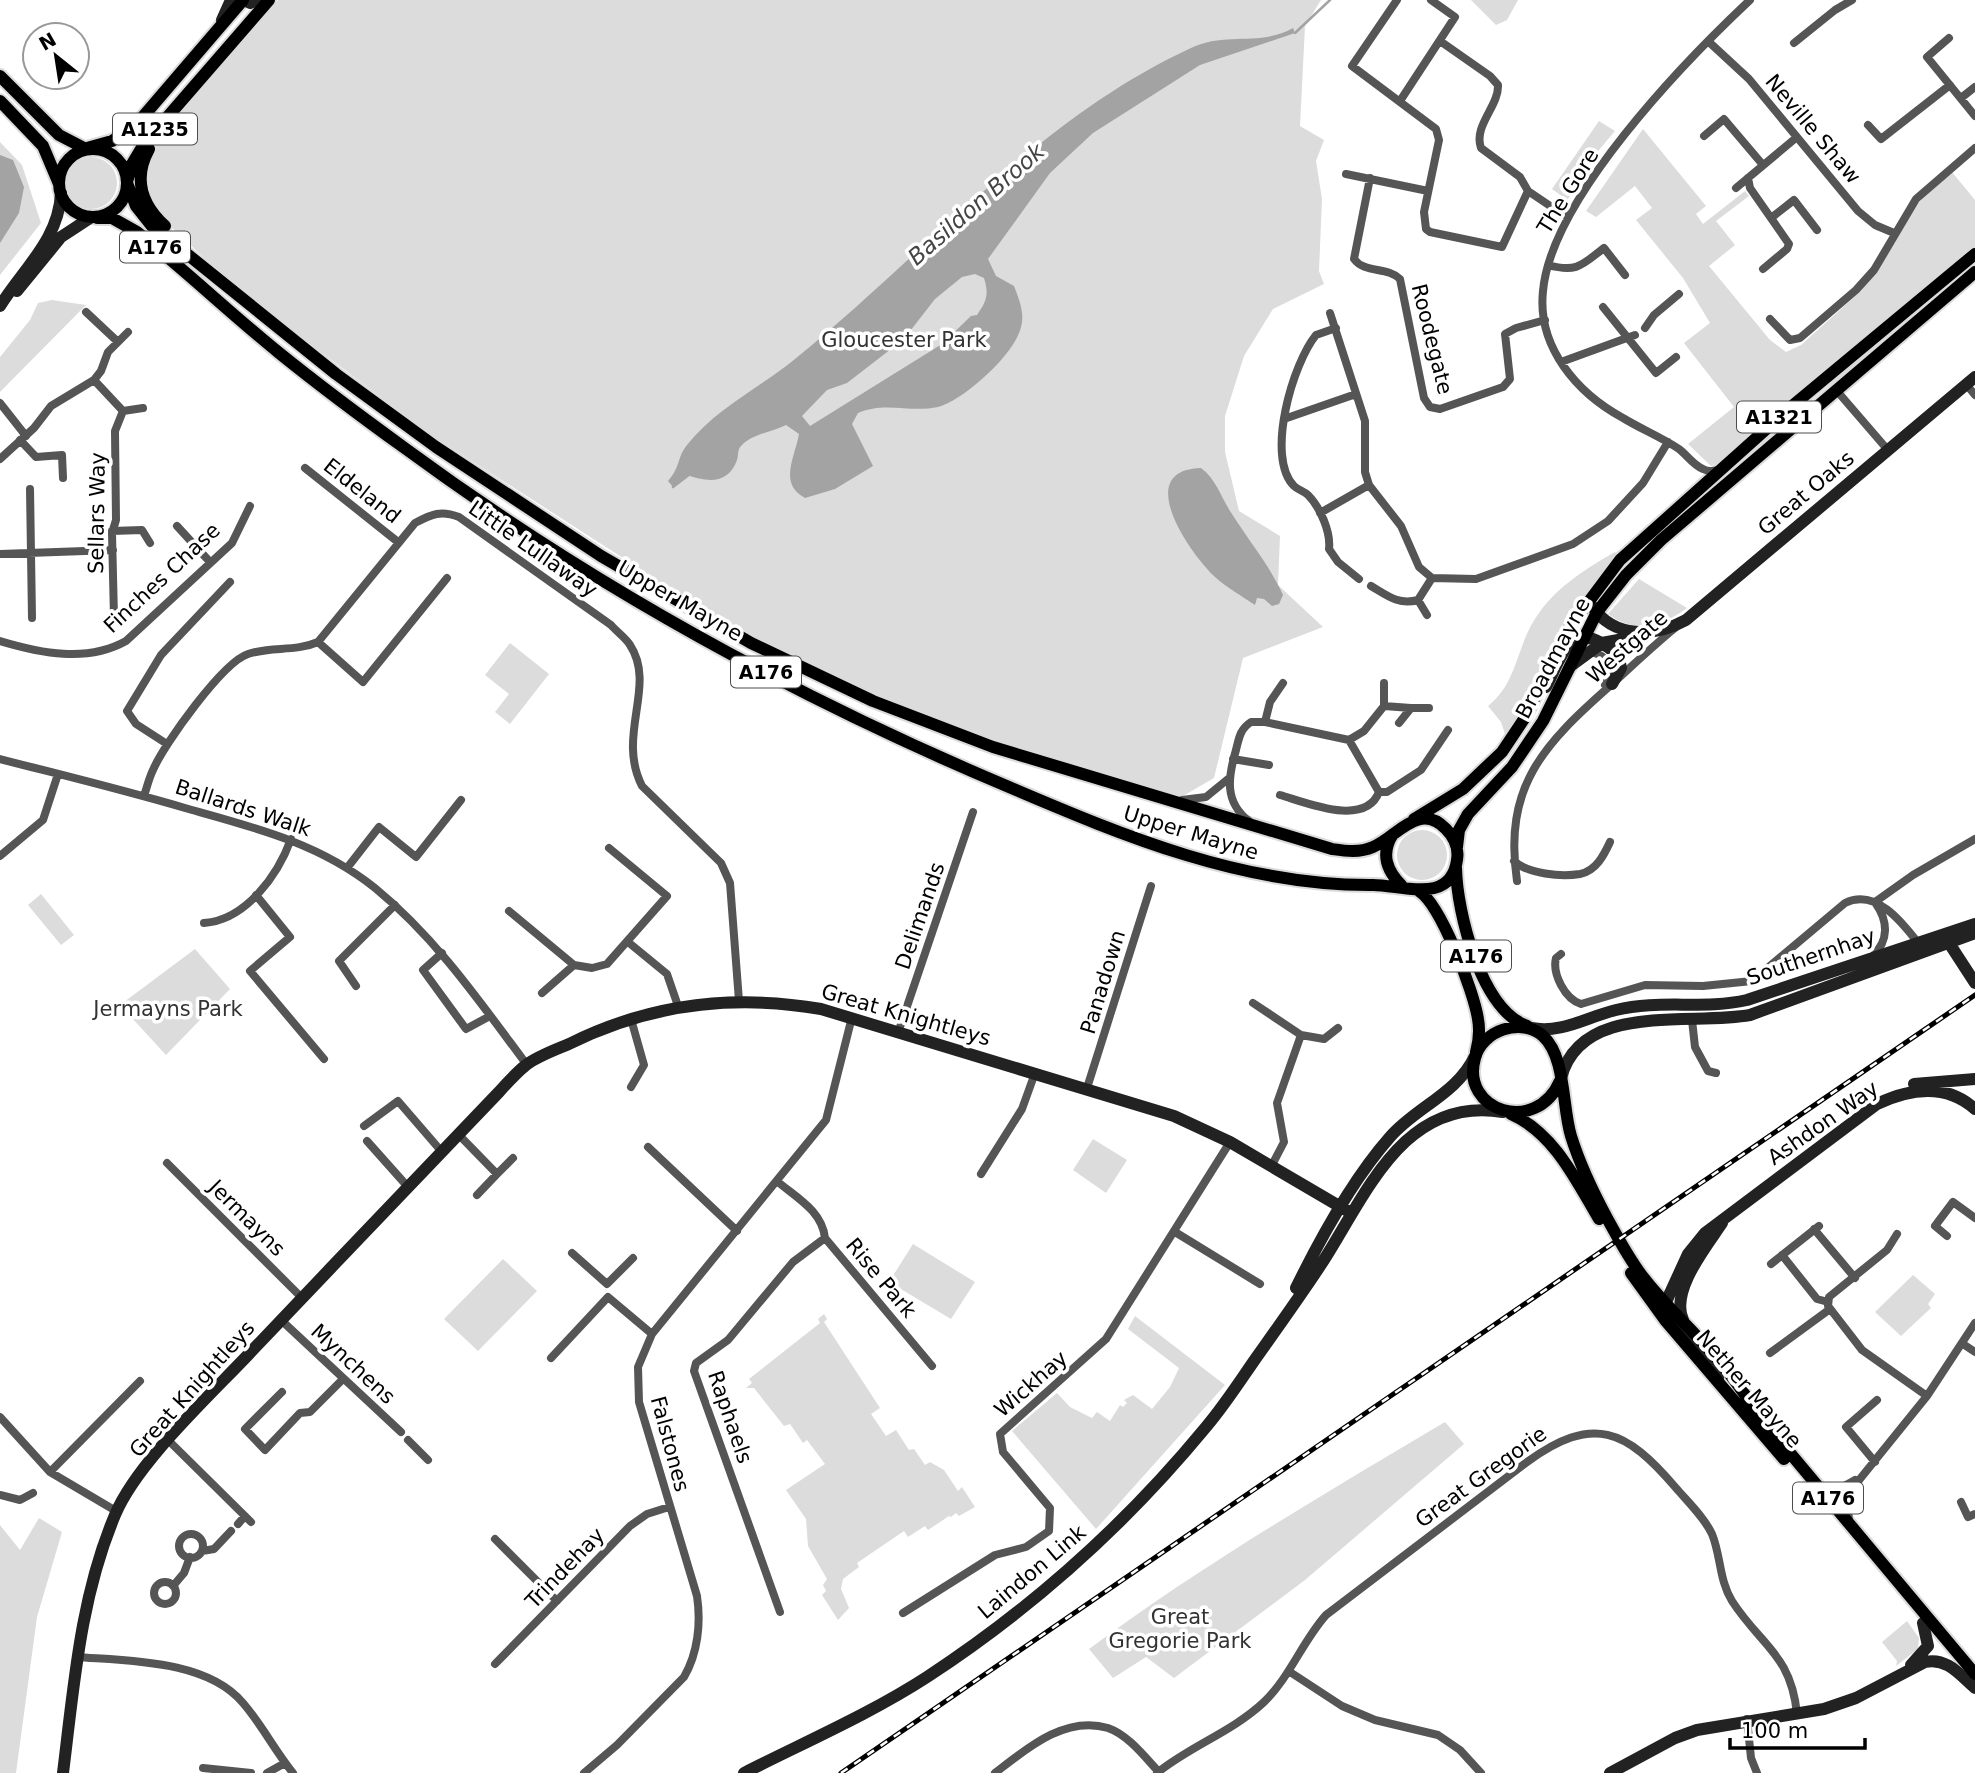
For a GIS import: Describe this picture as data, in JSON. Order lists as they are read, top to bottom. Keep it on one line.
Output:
{"streets":{"main road":["A1235","A176","A1321","Upper Mayne","Broadmayne","Nether Mayne"],"street":["Neville Shaw","The Gore","Roodegate","Eldeland","Great Oaks","Sellars Way","Little Lullaway","Finches Chase","Westgate","Ballards Walk","Delimands","Southernhay","Panadown","Great Knightleys","Ashdon Way","Jermayns","Rise Park","Mynchens","Wickhay","Raphaels","Falstones","Great Gregorie","Trindehay","Laindon Link"]},"crossings":[["A1235","A176"],["A1235","Upper Mayne"],["Neville Shaw","The Gore"],["The Gore","Roodegate"],["A176","Upper Mayne"],["A176","Broadmayne"],["A176","Southernhay"],["A176","Nether Mayne"],["A176","Laindon Link"],["Eldeland","Little Lullaway"],["Great Oaks","Westgate"],["Great Oaks","Broadmayne"],["Little Lullaway","Great Knightleys"],["Upper Mayne","Broadmayne"],["Ballards Walk","Great Knightleys"],["Delimands","Great Knightleys"],["Southernhay","Nether Mayne"],["Southernhay","Laindon Link"],["Panadown","Great Knightleys"],["Great Knightleys","Jermayns"],["Great Knightleys","Mynchens"],["Great Knightleys","Wickhay"],["Great Knightleys","Falstones"],["Great Knightleys","Laindon Link"],["Ashdon Way","Nether Mayne"],["Rise Park","Raphaels"],["Rise Park","Falstones"],["Nether Mayne","Laindon Link"],["Falstones","Trindehay"]],"water":["Basildon Brook"],"parks":["Gloucester Park","Jermayns Park","Great Gregorie Park"],"scale_bar":"100 m","north":"top left"}
